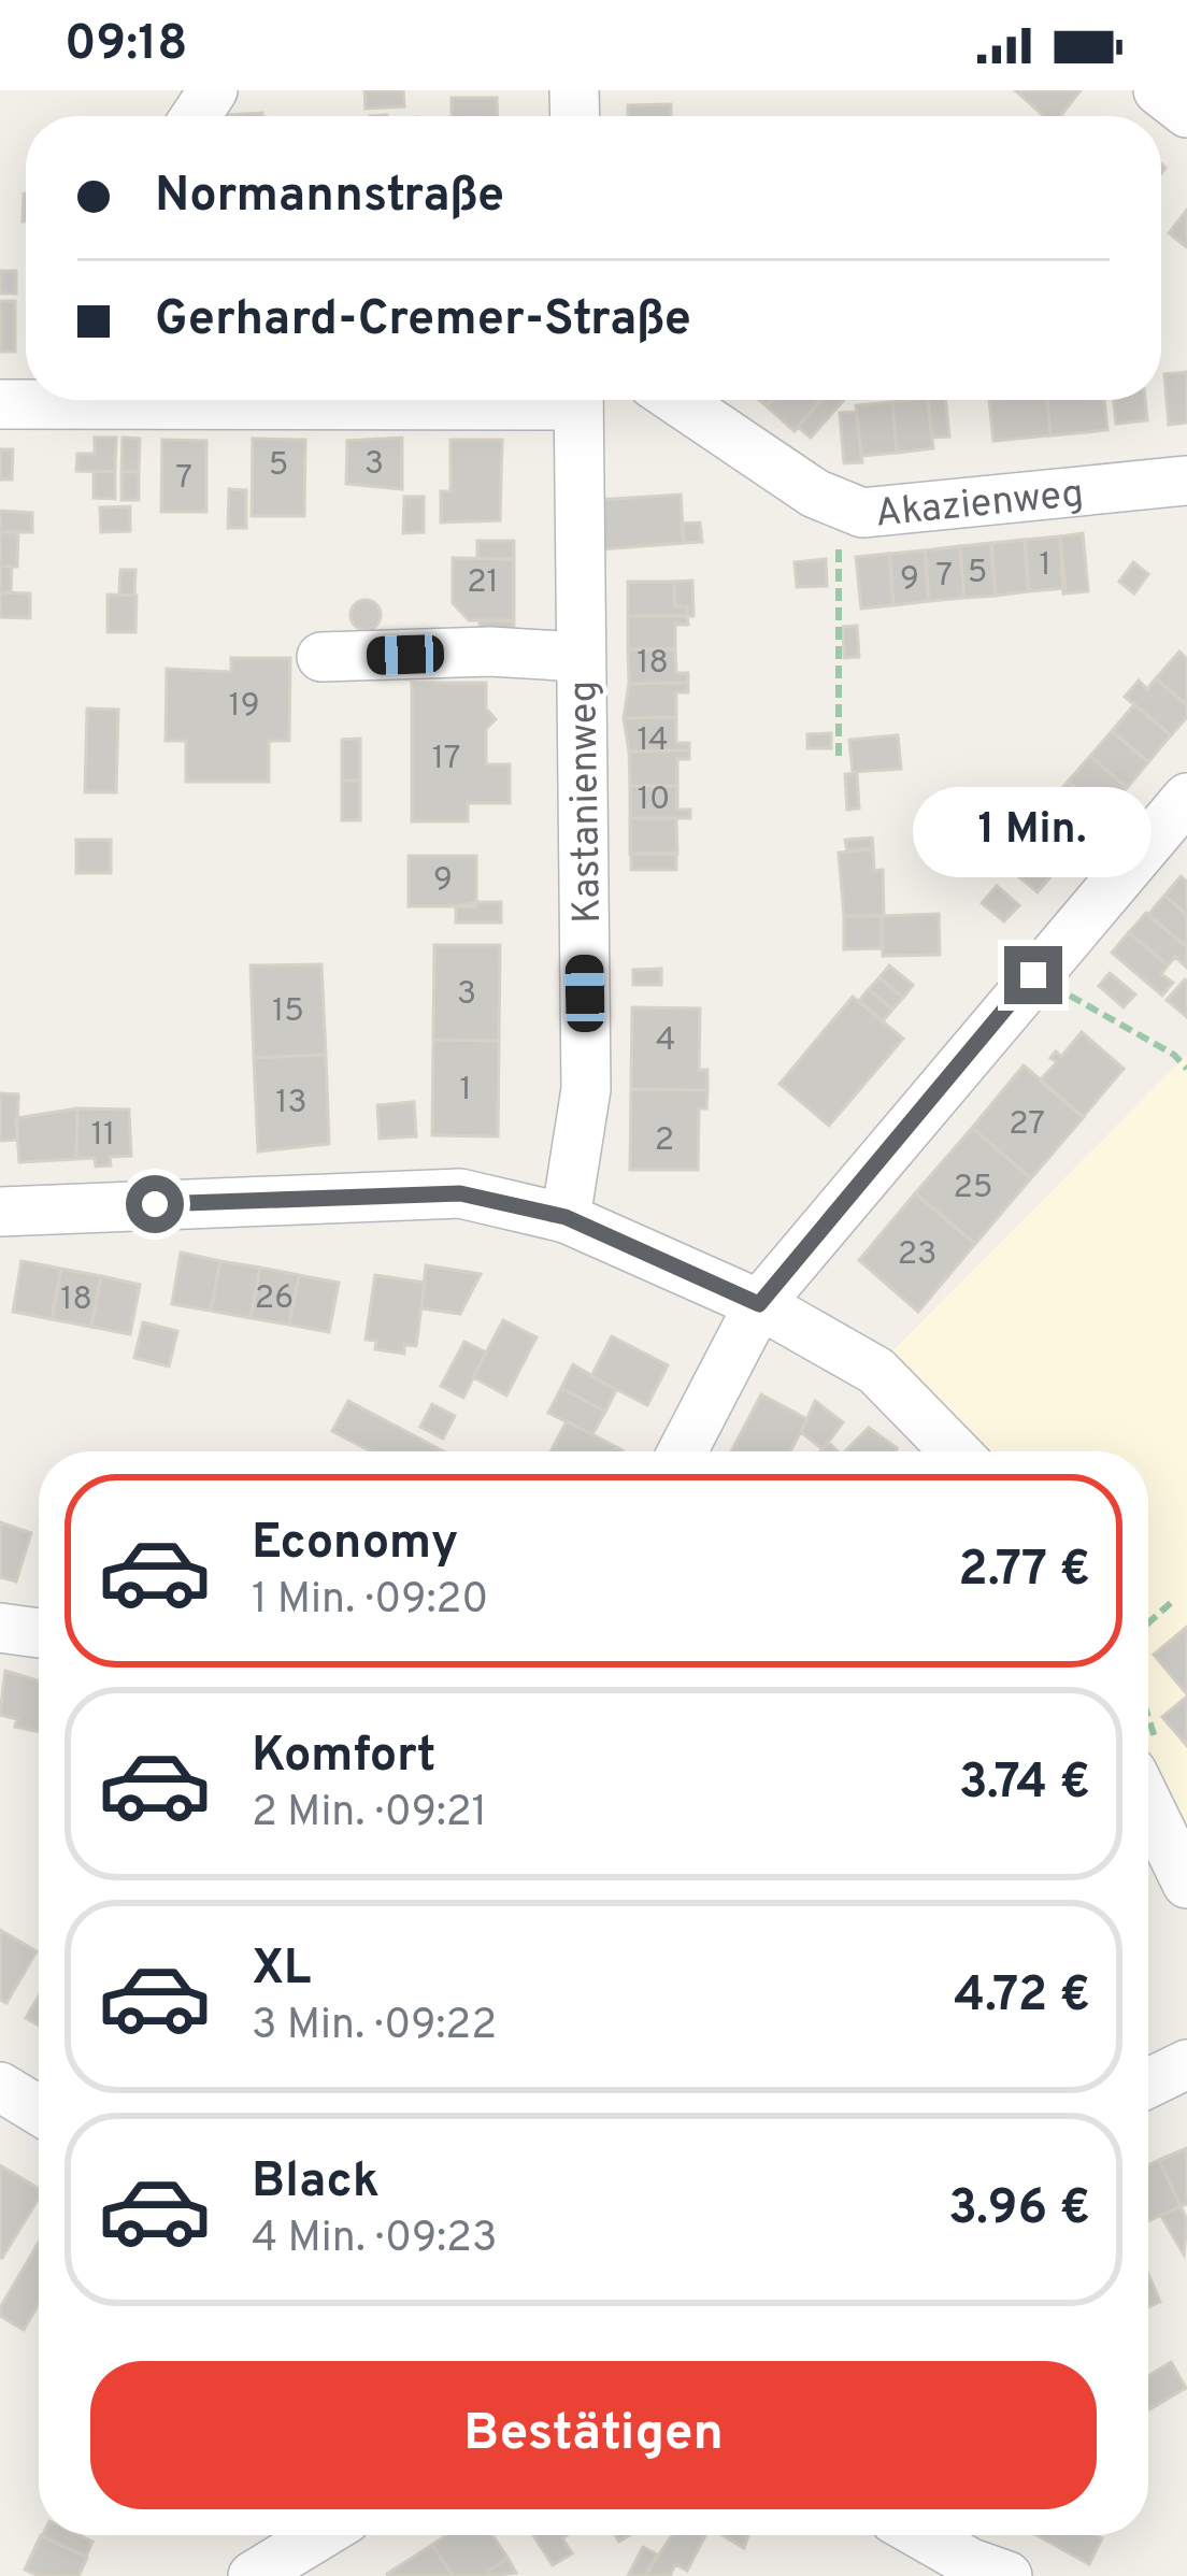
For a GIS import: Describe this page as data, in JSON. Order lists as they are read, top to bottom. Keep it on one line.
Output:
{"streets":{"street":["Akazienweg","Kastanienweg"]},"house_numbers":["3","5","7","1","5","7","9","21","18","19","14","17","10","9","3","15","4","1","13","27","11","2","25","23","26","18"],"page":{"status":"09:18","banner":["Normannstraße","Gerhard-Cremer-Straße"],"bubble":"1 Min.","list":[{"name":"Economy","note":"1 Min. · 09:20","value":"2.77 €"},{"name":"Komfort","note":"2 Min. · 09:21","value":"3.74 €"},{"name":"XL","note":"3 Min. · 09:22","value":"4.72 €"},{"name":"Black","note":"4 Min. · 09:23","value":"3.96 €"}],"buttons":"Bestätigen"}}
